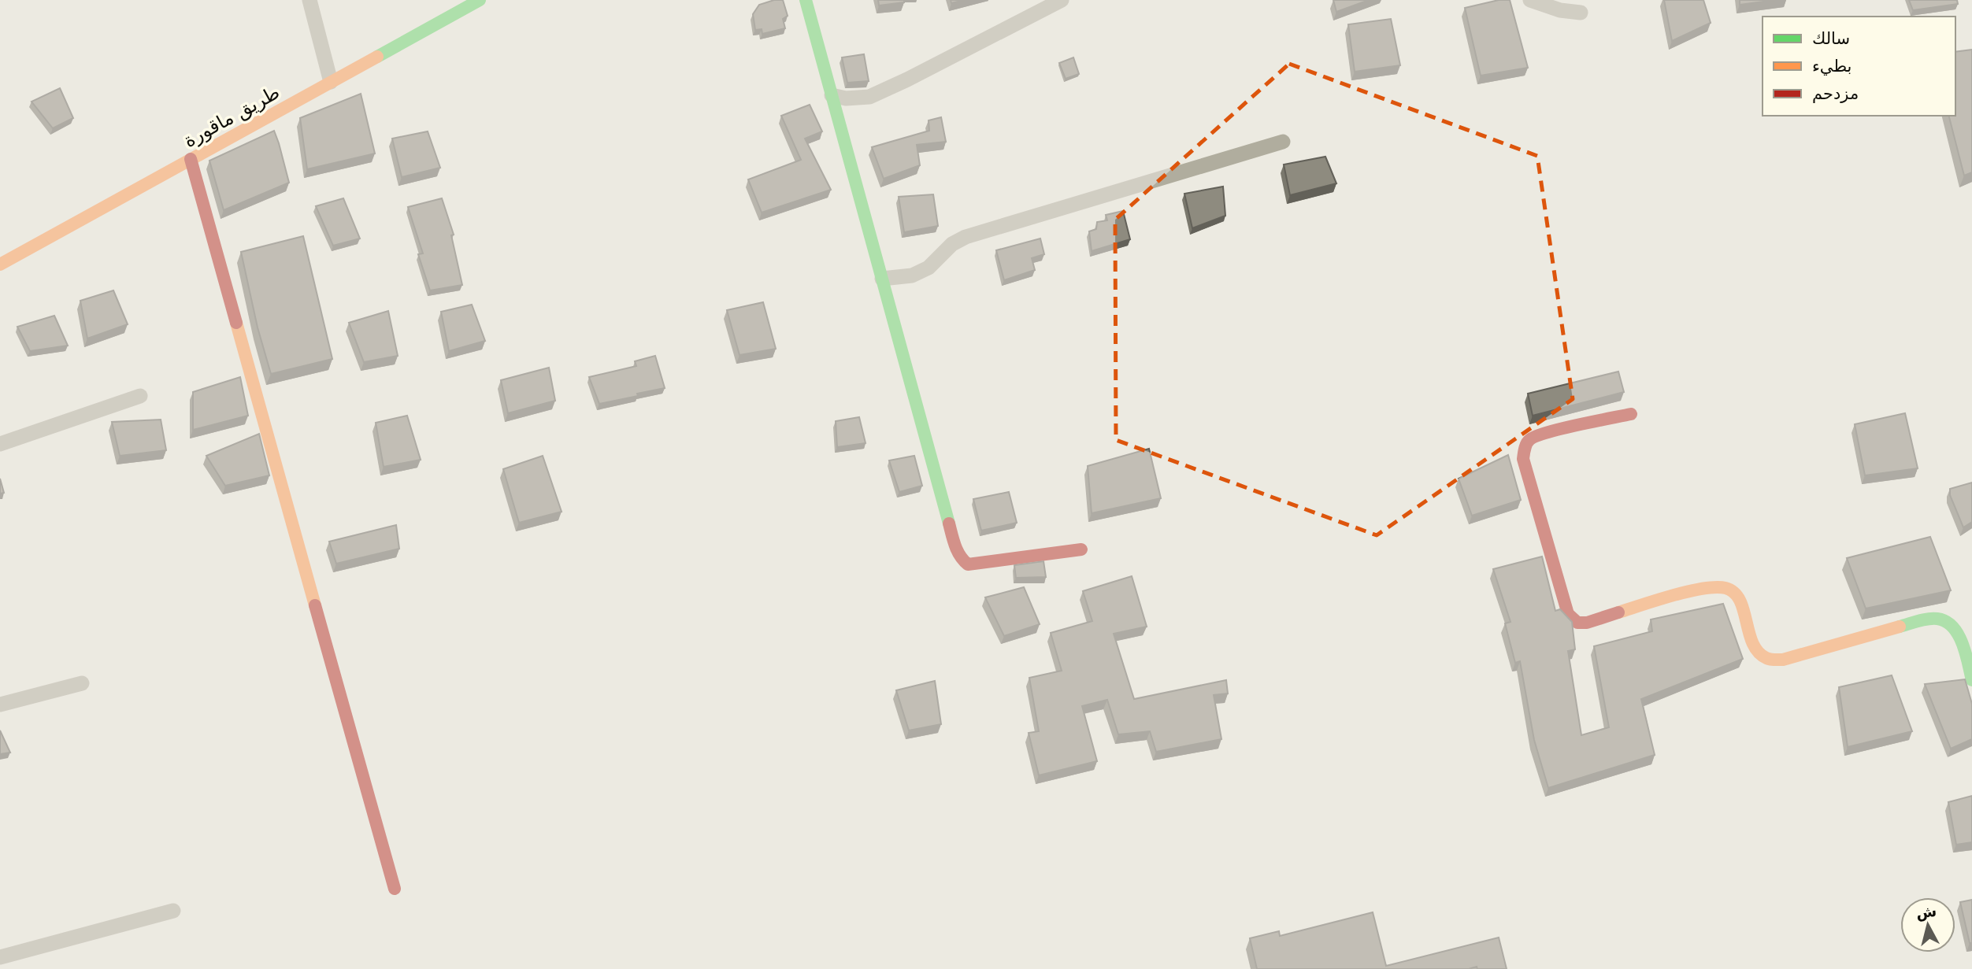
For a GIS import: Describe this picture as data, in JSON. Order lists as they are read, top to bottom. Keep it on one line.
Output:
{"streets":{"street":["طريق ماقورة"]},"legend":["سالك","بطيء","مزدحم"],"north":"top"}
